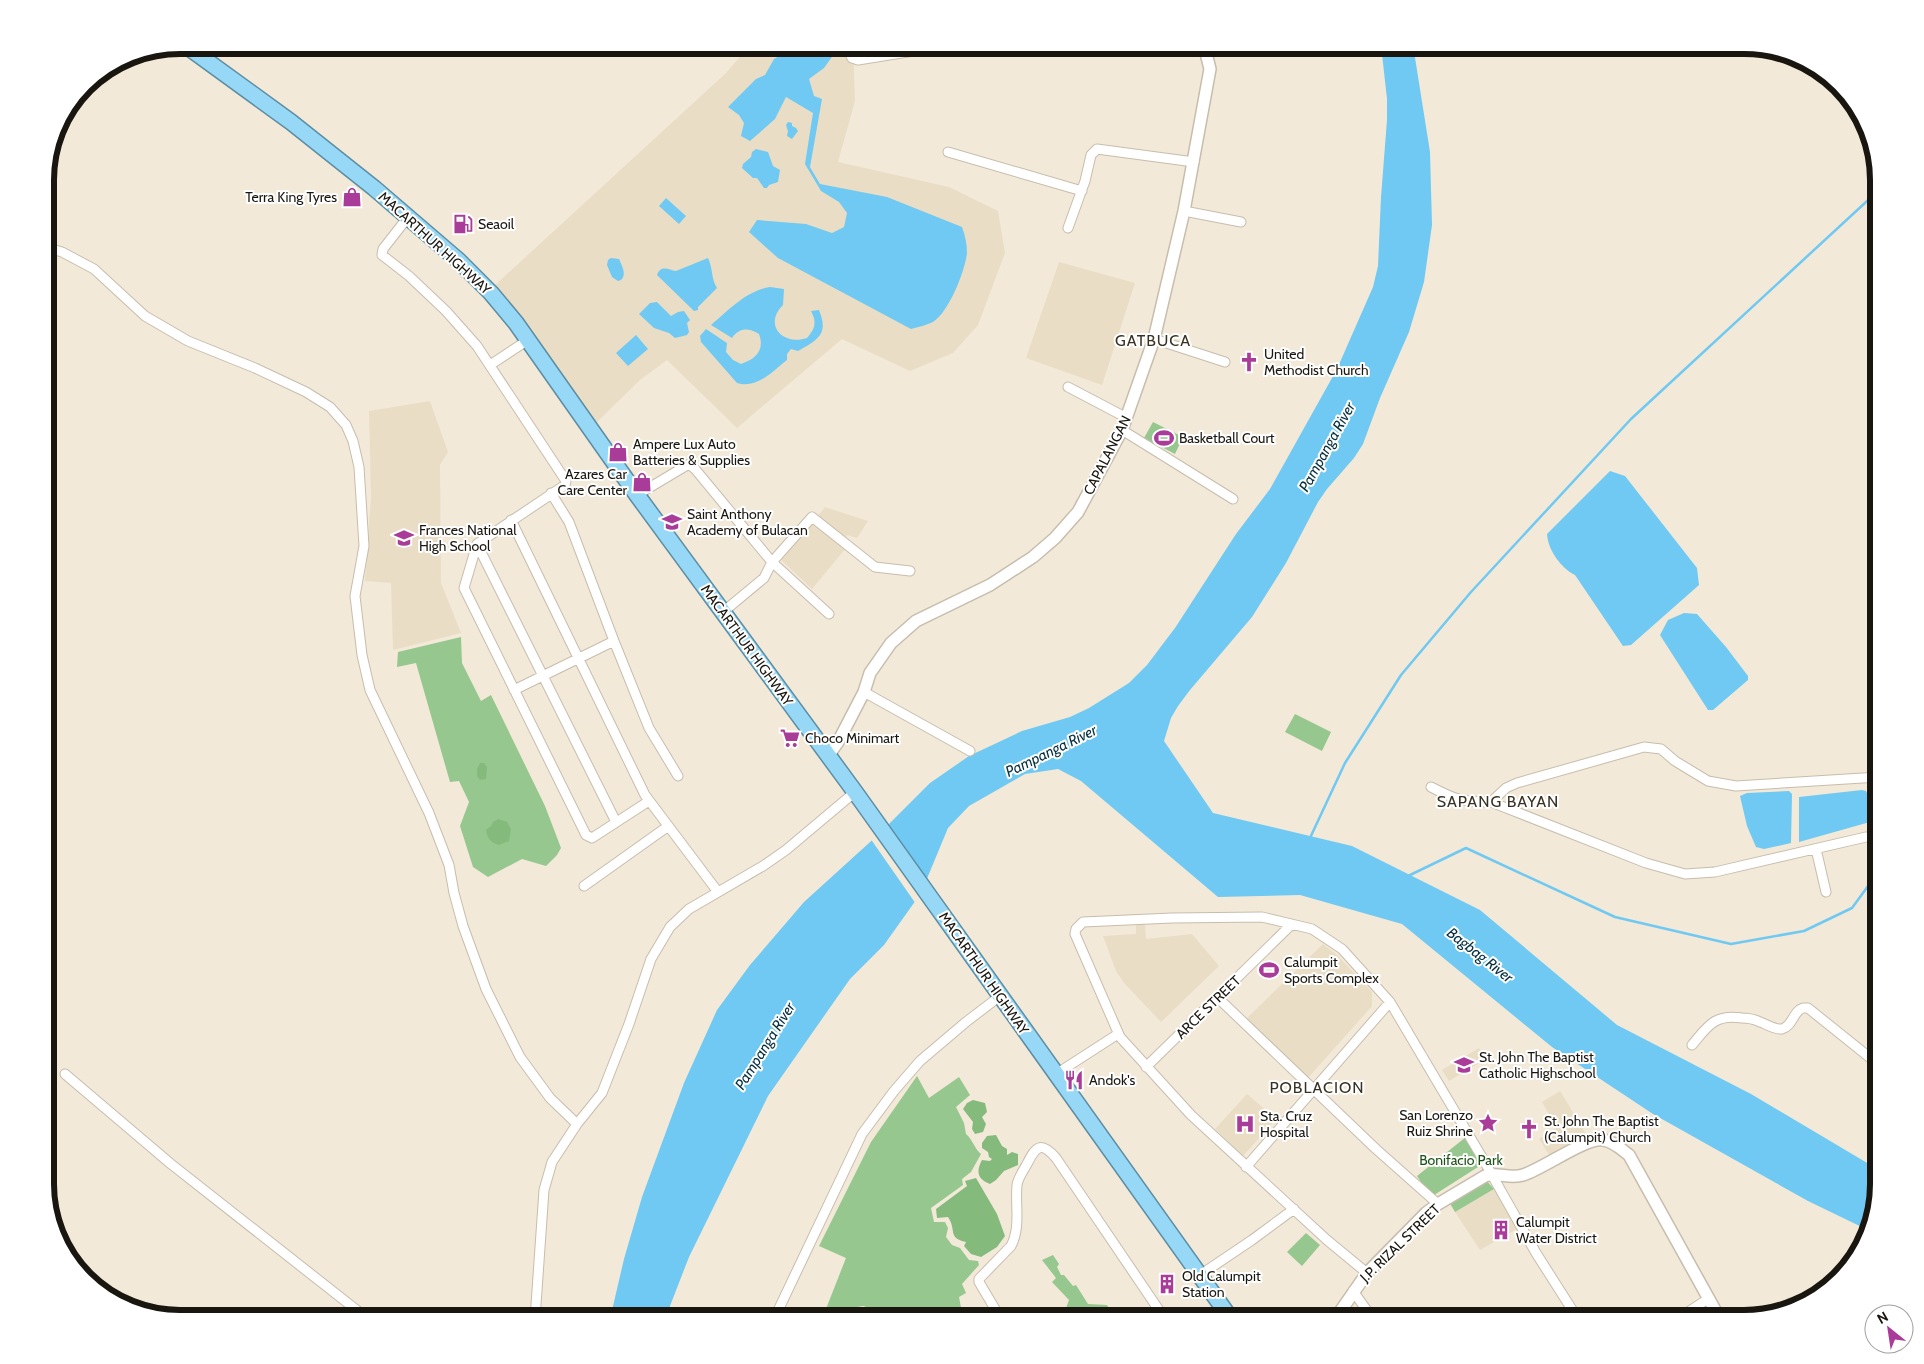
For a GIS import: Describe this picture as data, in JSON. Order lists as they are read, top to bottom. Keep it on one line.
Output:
{"streets":{"highway":["MACARTHUR HIGHWAY"],"street":["CAPALANGAN","ARCE STREET","J.P. RIZAL STREET"]},"crossings":[["MACARTHUR HIGHWAY","CAPALANGAN"]],"districts":["GATBUCA","SAPANG BAYAN","POBLACION"],"water":["Pampanga River","Bagbag River"],"parks":["Bonifacio Park"],"places":{"shop":["Terra King Tyres","Ampere Lux Auto Batteries & Supplies","Azares Car Care Center"],"fuel station":["Seaoil"],"church":["United Methodist Church","St. John The Baptist (Calumpit) Church"],"sports":["Basketball Court","Calumpit Sports Complex"],"school or university":["Saint Anthony Academy of Bulacan","Frances National High School","St. John The Baptist Catholic Highschool"],"supermarket":["Choco Minimart"],"restaurant":["Andok's"],"place":["San Lorenzo Ruiz Shrine"],"hospital":["Sta. Cruz Hospital"],"building":["Calumpit Water District","Old Calumpit Station"]},"north":"top left"}
